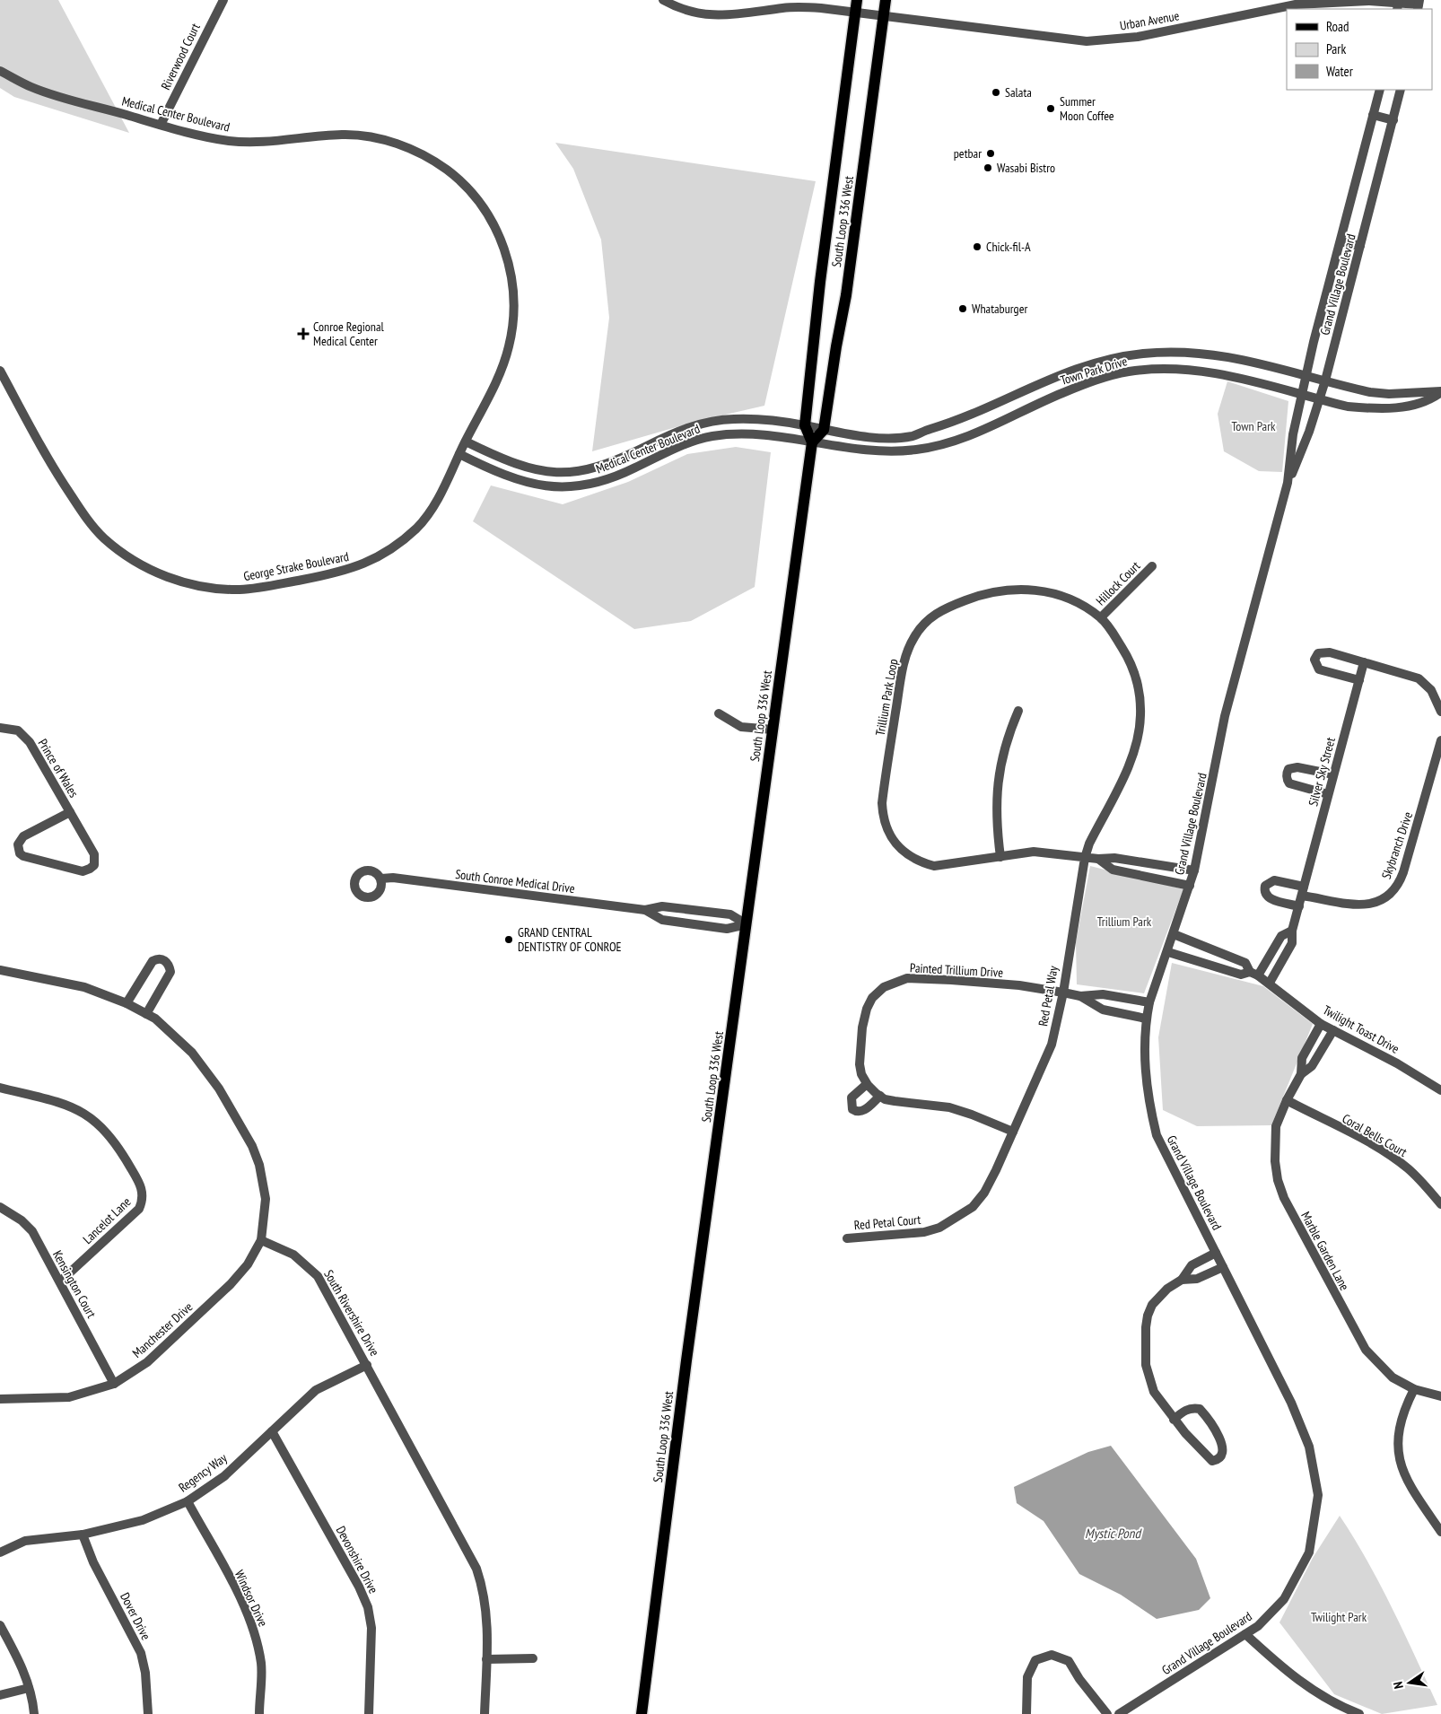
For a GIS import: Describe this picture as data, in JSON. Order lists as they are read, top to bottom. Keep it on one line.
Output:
{"streets":{"main road":["South Loop 336 West"],"street":["Urban Avenue","Riverwood Court","Medical Center Boulevard","Grand Village Boulevard","Town Park Drive","George Strake Boulevard","Hillock Court","Trillium Park Loop","Prince of Wales","Silver Sky Street","Skybranch Drive","South Conroe Medical Drive","Painted Trillium Drive","Red Petal Way","Twilight Toast Drive","Coral Bells Court","Lancelot Lane","Red Petal Court","Marble Garden Lane","Kensington Court","South Rivershire Drive","Manchester Drive","Regency Way","Devonshire Drive","Windsor Drive","Dover Drive"]},"crossings":[["Urban Avenue","South Loop 336 West"],["Riverwood Court","Medical Center Boulevard"],["Medical Center Boulevard","South Loop 336 West"],["Medical Center Boulevard","Town Park Drive"],["Medical Center Boulevard","George Strake Boulevard"],["South Loop 336 West","Town Park Drive"],["South Loop 336 West","South Conroe Medical Drive"],["Grand Village Boulevard","Town Park Drive"],["Grand Village Boulevard","Trillium Park Loop"],["Grand Village Boulevard","Painted Trillium Drive"],["Grand Village Boulevard","Twilight Toast Drive"],["Hillock Court","Trillium Park Loop"],["Trillium Park Loop","Red Petal Way"],["Silver Sky Street","Skybranch Drive"],["Silver Sky Street","Twilight Toast Drive"],["Painted Trillium Drive","Red Petal Way"],["Red Petal Way","Red Petal Court"],["Twilight Toast Drive","Marble Garden Lane"],["Coral Bells Court","Marble Garden Lane"],["Lancelot Lane","Kensington Court"],["Kensington Court","Manchester Drive"],["South Rivershire Drive","Manchester Drive"],["South Rivershire Drive","Regency Way"],["Regency Way","Devonshire Drive"],["Regency Way","Windsor Drive"],["Regency Way","Dover Drive"]],"water":["Mystic Pond"],"parks":["Town Park","Trillium Park","Twilight Park"],"places":{"other":["Salata","Summer Moon Coffee","petbar","Wasabi Bistro","Chick-fil-A","Whataburger","GRAND CENTRAL DENTISTRY OF CONROE"],"health":["Conroe Regional Medical Center"]},"legend":["Road","Park","Water"],"north":"left"}
